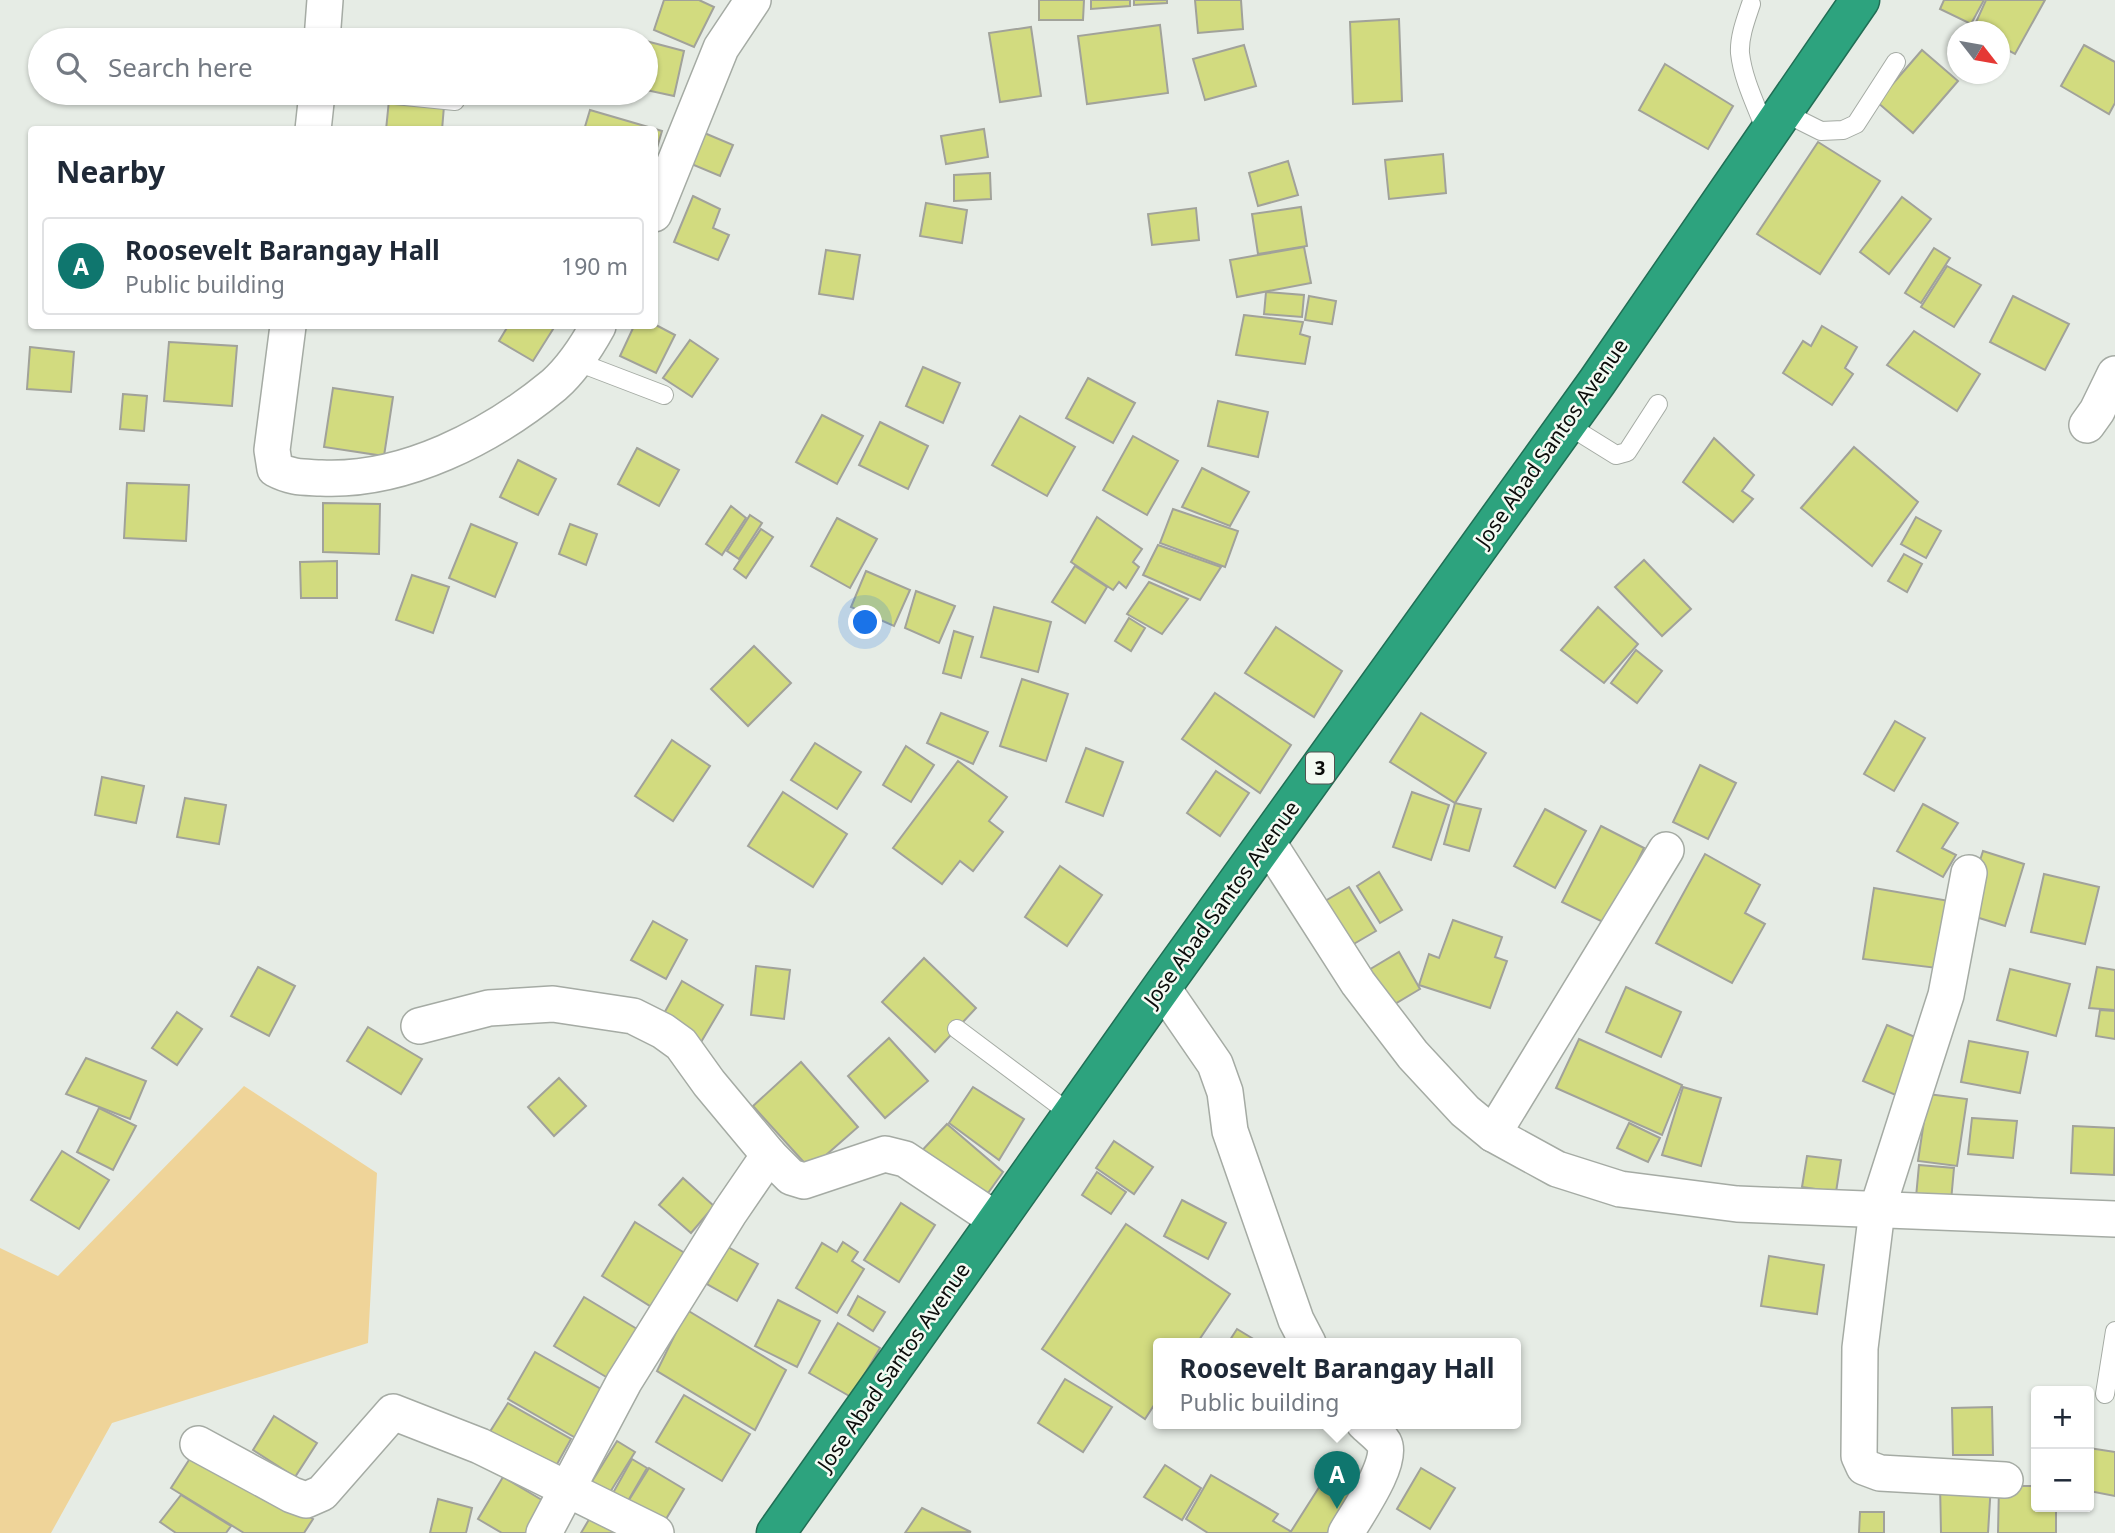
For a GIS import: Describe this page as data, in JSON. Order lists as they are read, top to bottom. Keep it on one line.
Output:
{"streets":{"highway":["Jose Abad Santos Avenue","3"]},"north":"bottom right","page":{"search":"Search here","heading":"Nearby","list":[{"mark":"A","name":"Roosevelt Barangay Hall","note":"Public building","value":"190 m"}],"popup":["Roosevelt Barangay Hall","Public building"],"map_buttons":["+","−"],"pins":"A"}}
